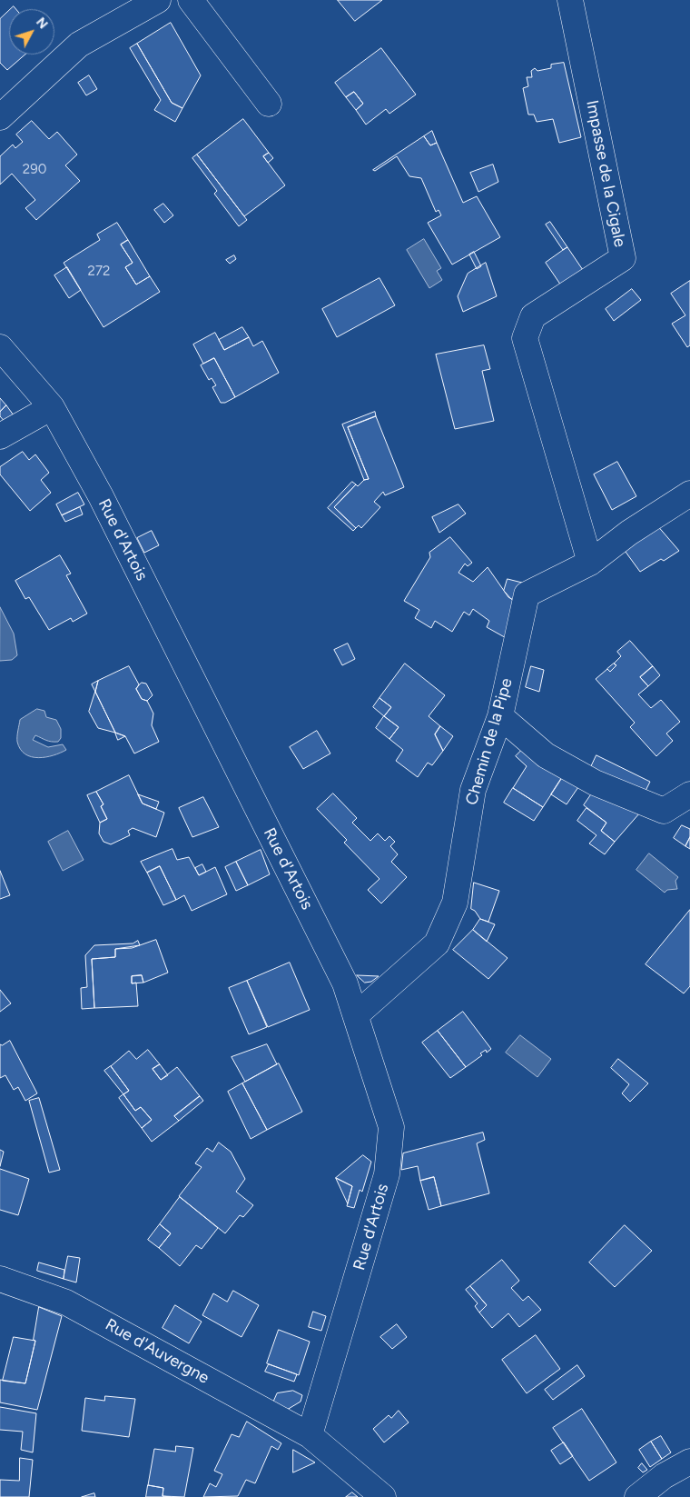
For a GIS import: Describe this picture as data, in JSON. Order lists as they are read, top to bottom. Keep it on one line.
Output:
{"streets":{"street":["Impasse de la Cigale","Rue d'Artois","Chemin de la Pipe","Rue d'Auvergne"]},"crossings":[["Impasse de la Cigale","Chemin de la Pipe"],["Rue d'Artois","Chemin de la Pipe"],["Rue d'Artois","Rue d'Auvergne"]],"house_numbers":["290","272"],"north":"top right"}
